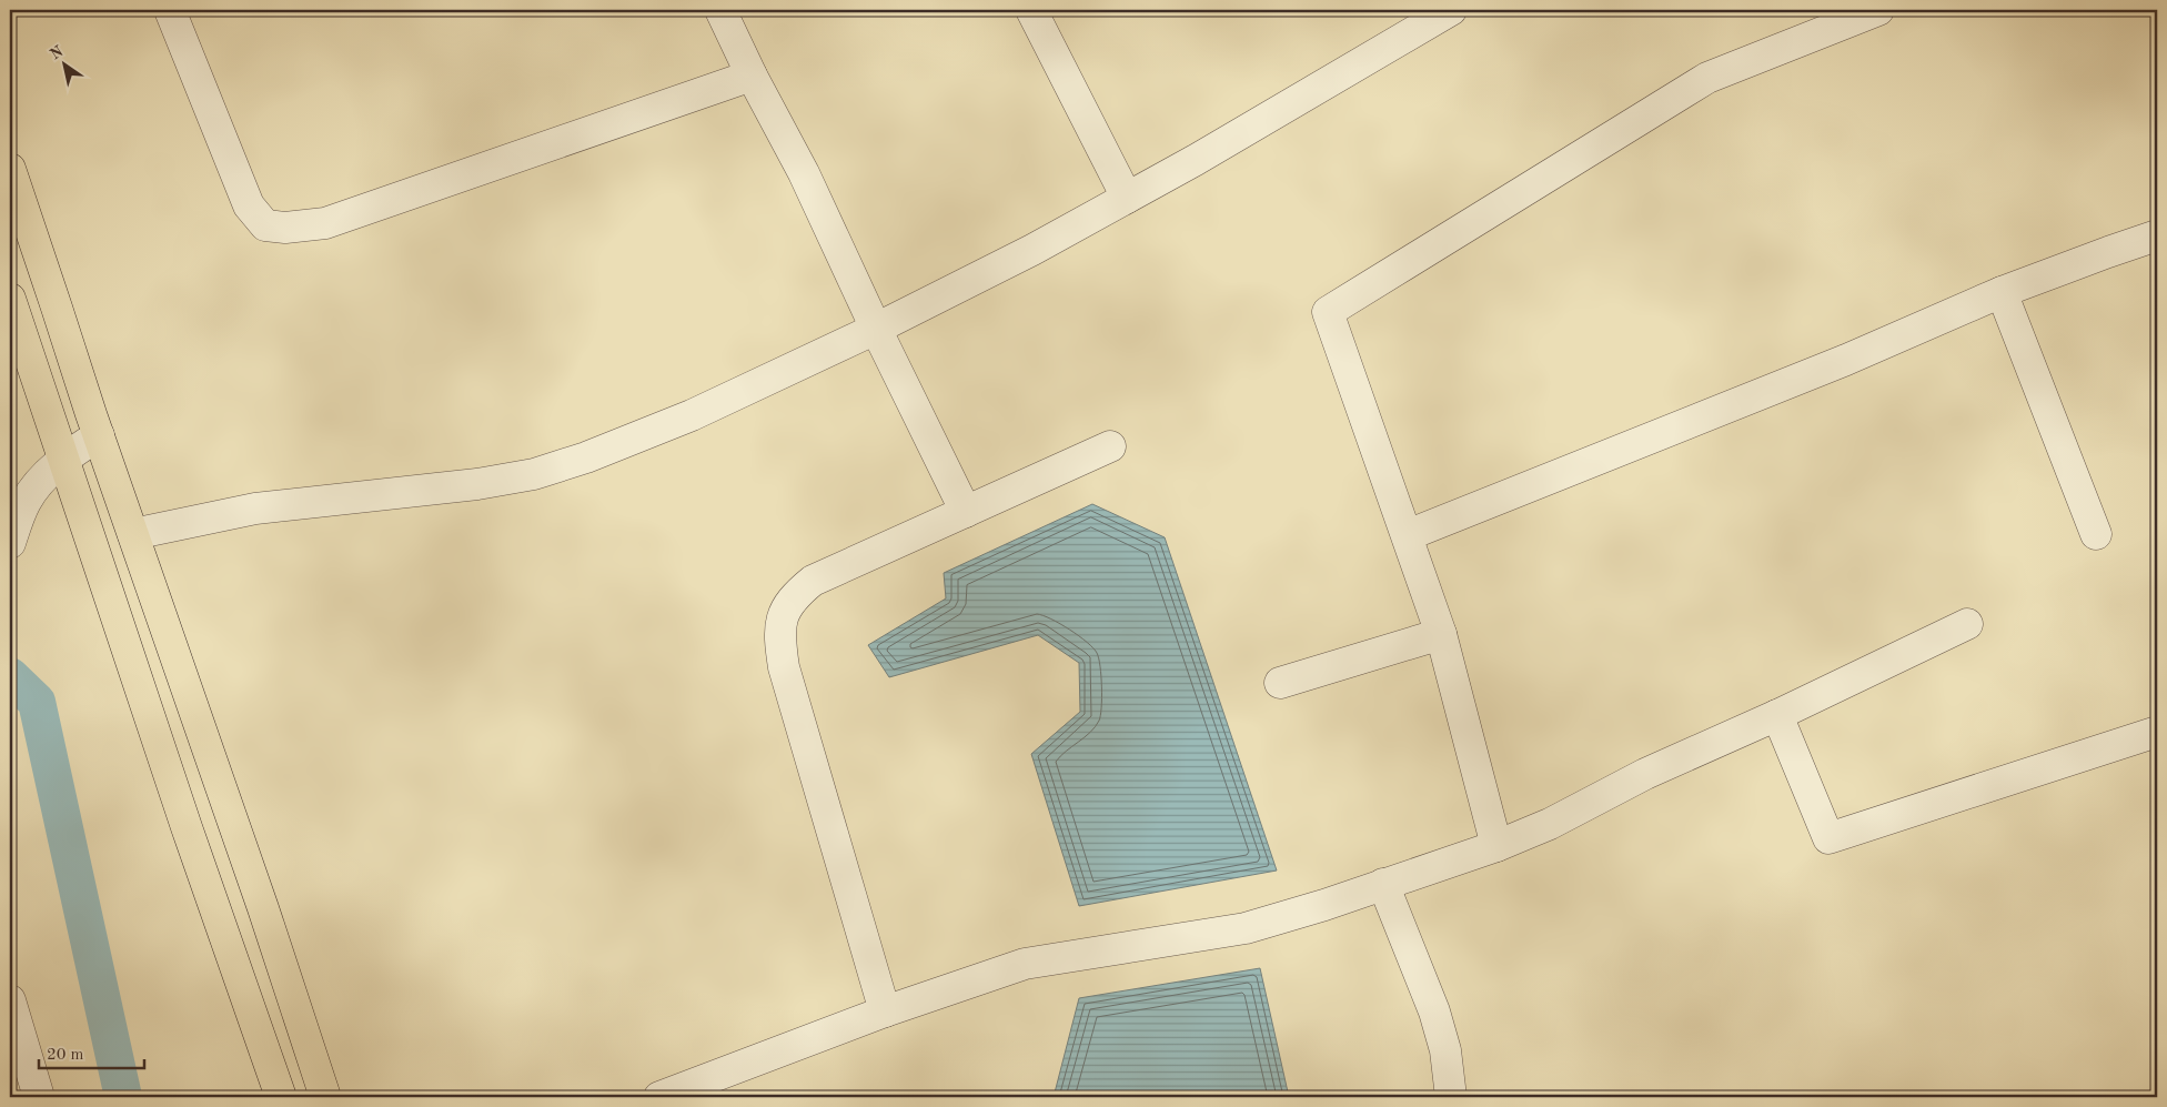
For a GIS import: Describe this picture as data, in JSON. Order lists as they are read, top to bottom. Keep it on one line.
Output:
{"scale_bar":"20 m","north":"top left"}
